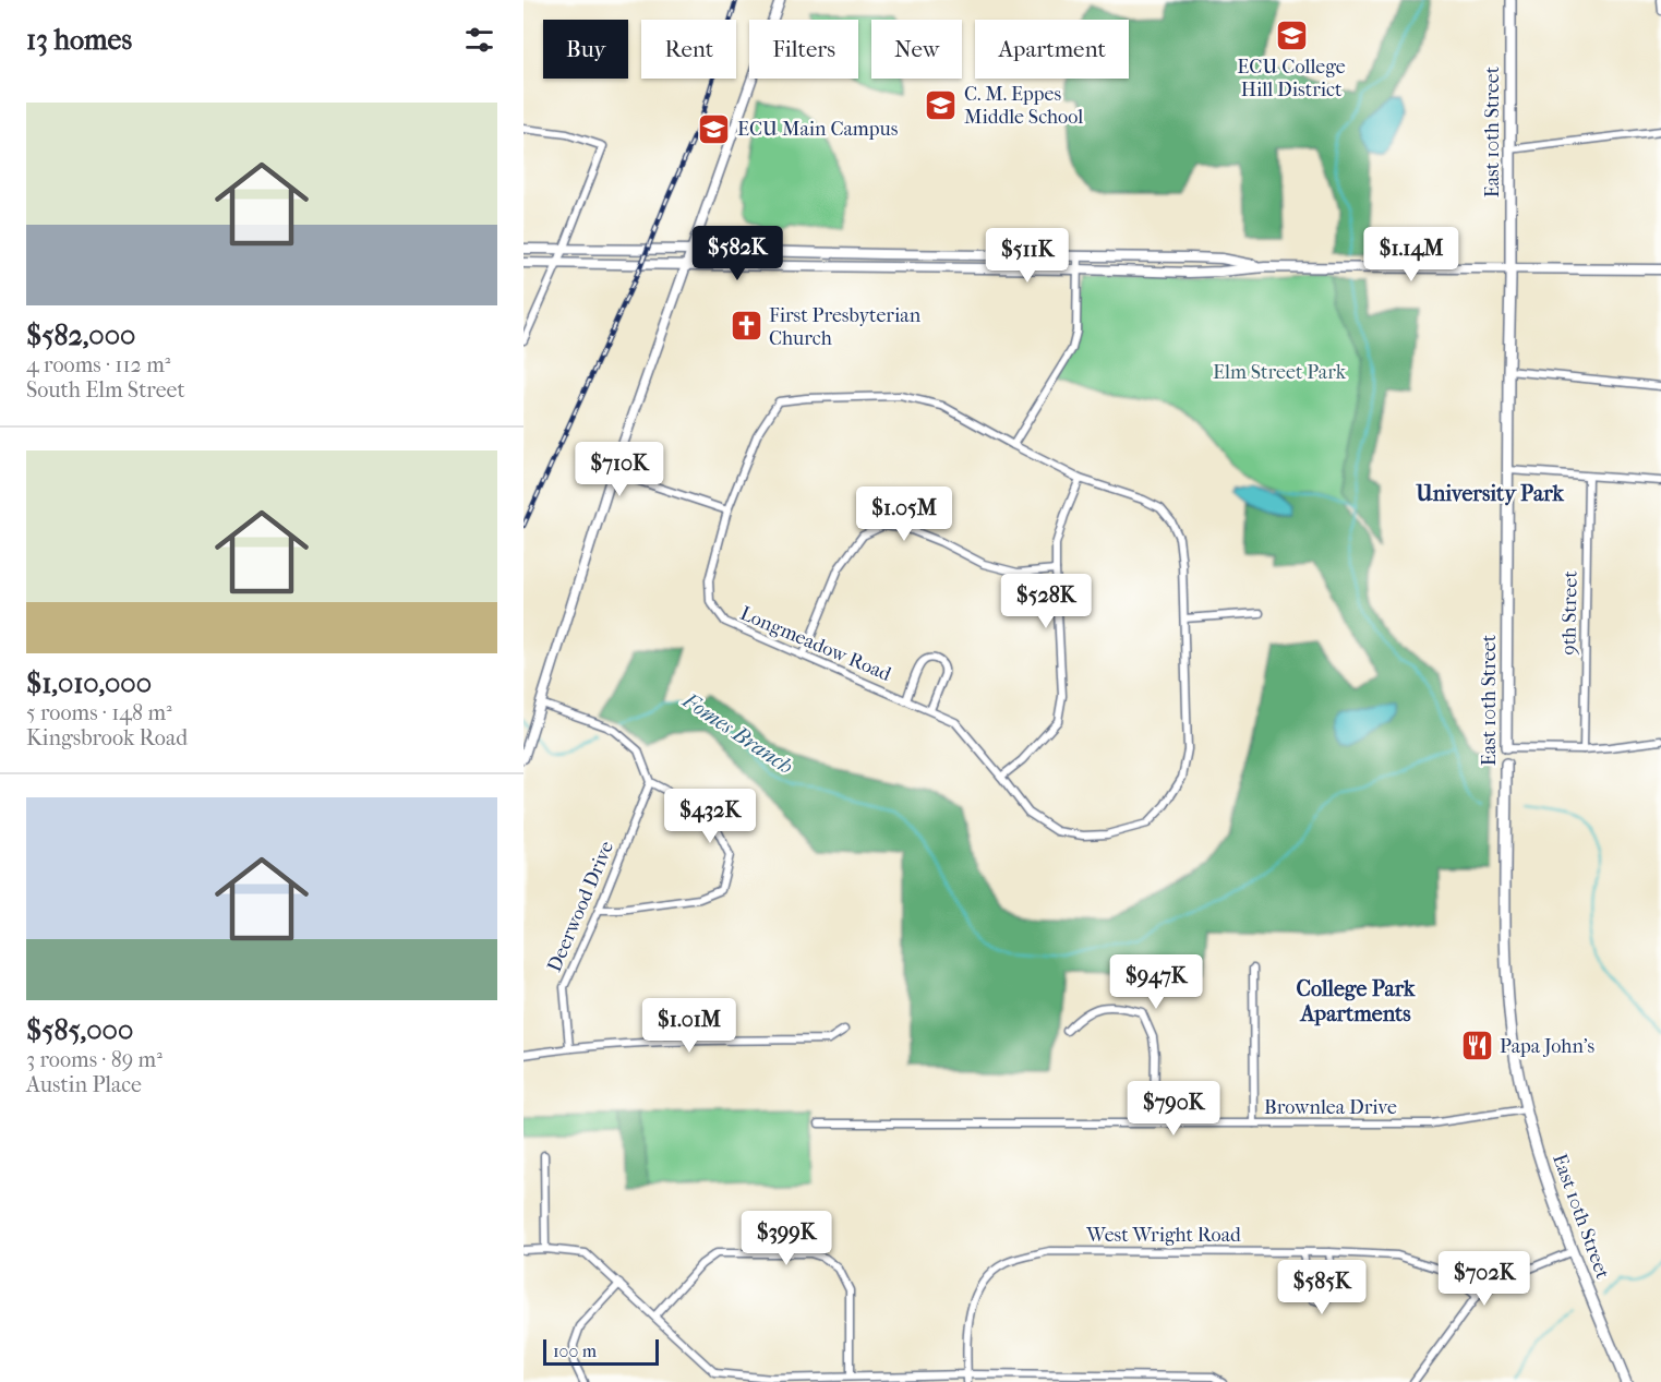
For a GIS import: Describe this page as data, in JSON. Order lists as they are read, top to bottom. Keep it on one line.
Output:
{"streets":{"main road":["East 10th Street"],"street":["9th Street","Longmeadow Road","Deerwood Drive","Brownlea Drive","West Wright Road"]},"crossings":[["East 10th Street","Brownlea Drive"]],"districts":["University Park","College Park Apartments"],"water":["Fomes Branch"],"parks":["Elm Street Park"],"places":{"school or university":["ECU College Hill District","C. M. Eppes Middle School","ECU Main Campus"],"church":["First Presbyterian Church"],"restaurant":["Papa John's"]},"scale_bar":"100 m","page":{"heading":"13 homes","chip":["Buy","Rent","Filters","New","Apartment"],"list":[{"name":"$582,000","note":"4 rooms · 112 m² · South Elm Street"},{"name":"$1,010,000","note":"5 rooms · 148 m² · Kingsbrook Road"},{"name":"$585,000","note":"3 rooms · 89 m² · Austin Place"}],"price":["$582K","$1.14M","$511K","$710K","$1.05M","$528K","$432K","$947K","$1.01M","$790K","$399K","$702K","$585K"],"scale":"100 m"}}
